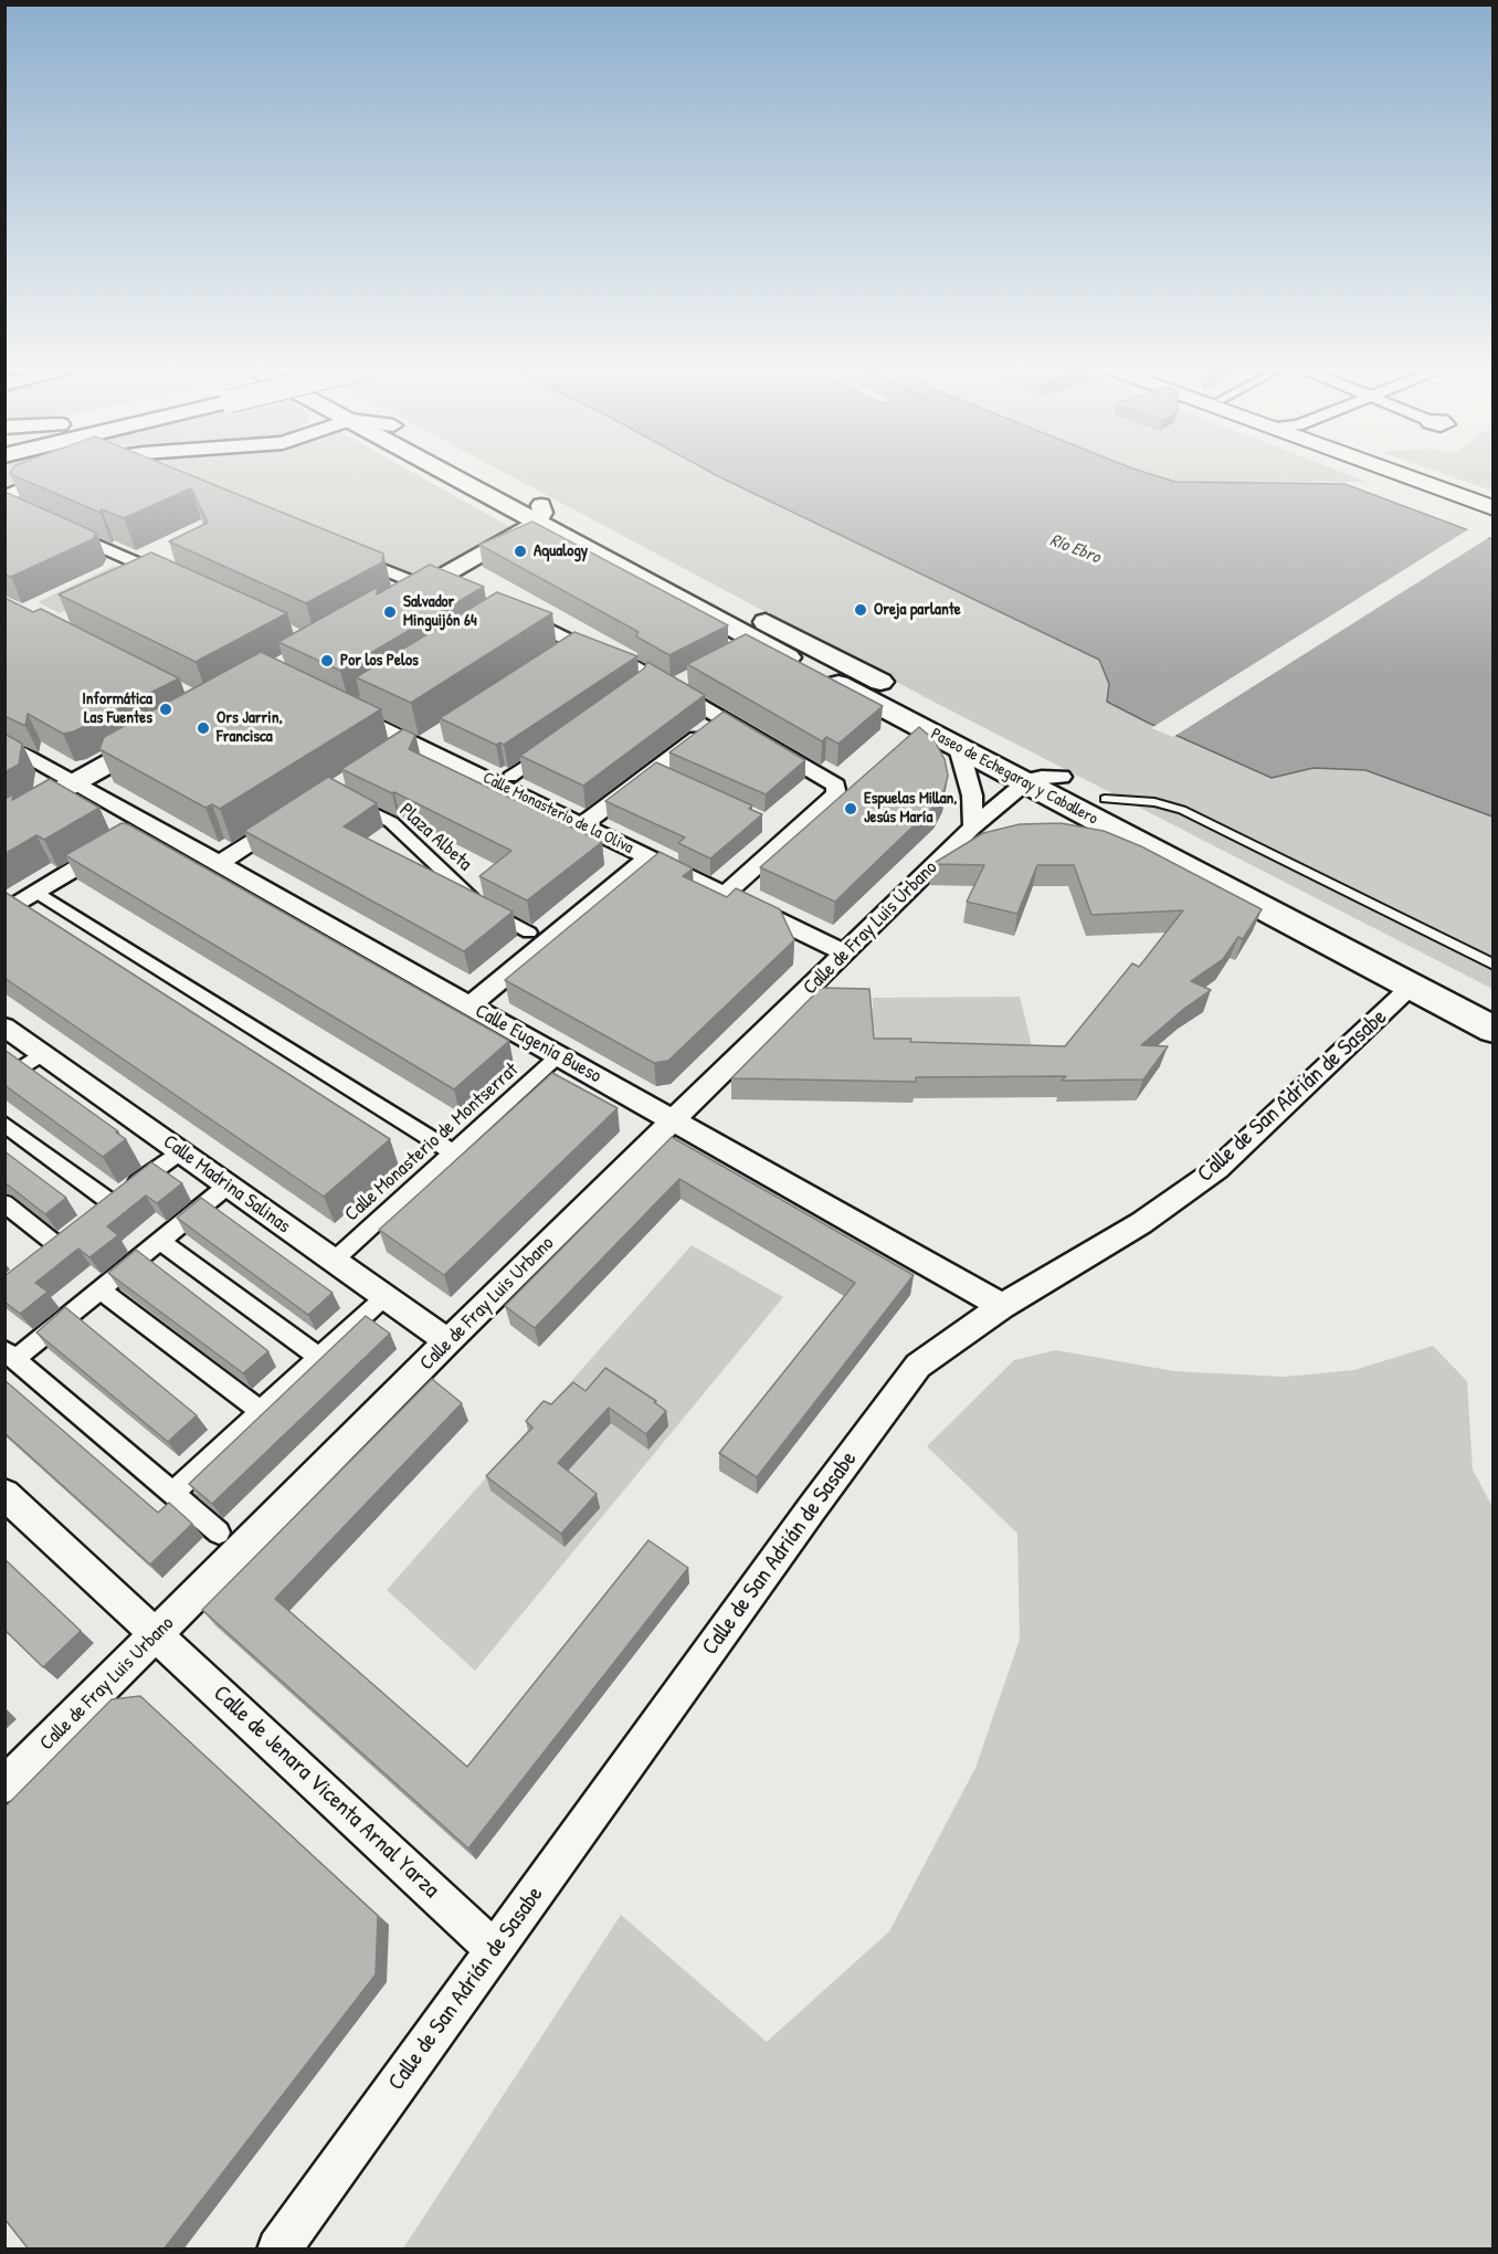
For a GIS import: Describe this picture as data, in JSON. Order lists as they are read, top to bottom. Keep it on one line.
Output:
{"streets":{"main road":["Paseo de Echegaray y Caballero"],"street":["Calle Monasterio de la Oliva","Plaza Albeta","Calle de Fray Luis Urbano","Calle Eugenia Bueso","Calle de San Adrián de Sasabe","Calle Monasterio de Montserrat","Calle Madrina Salinas","Calle de Jenara Vicenta Arnal Yarza"]},"crossings":[["Paseo de Echegaray y Caballero","Calle de Fray Luis Urbano"],["Paseo de Echegaray y Caballero","Calle de San Adrián de Sasabe"],["Calle Monasterio de la Oliva","Calle de Fray Luis Urbano"],["Calle de Fray Luis Urbano","Calle Eugenia Bueso"],["Calle de Fray Luis Urbano","Calle Madrina Salinas"],["Calle de Fray Luis Urbano","Calle de Jenara Vicenta Arnal Yarza"],["Calle Eugenia Bueso","Calle de San Adrián de Sasabe"],["Calle Eugenia Bueso","Calle Monasterio de Montserrat"],["Calle de San Adrián de Sasabe","Calle de Jenara Vicenta Arnal Yarza"],["Calle Monasterio de Montserrat","Calle Madrina Salinas"]],"water":["Río Ebro"],"places":["Aqualogy","Oreja parlante","Salvador Minguijón 64","Por los Pelos","Informática Las Fuentes","Ors Jarrin, Francisca","Espuelas Millan, Jesús María"]}
